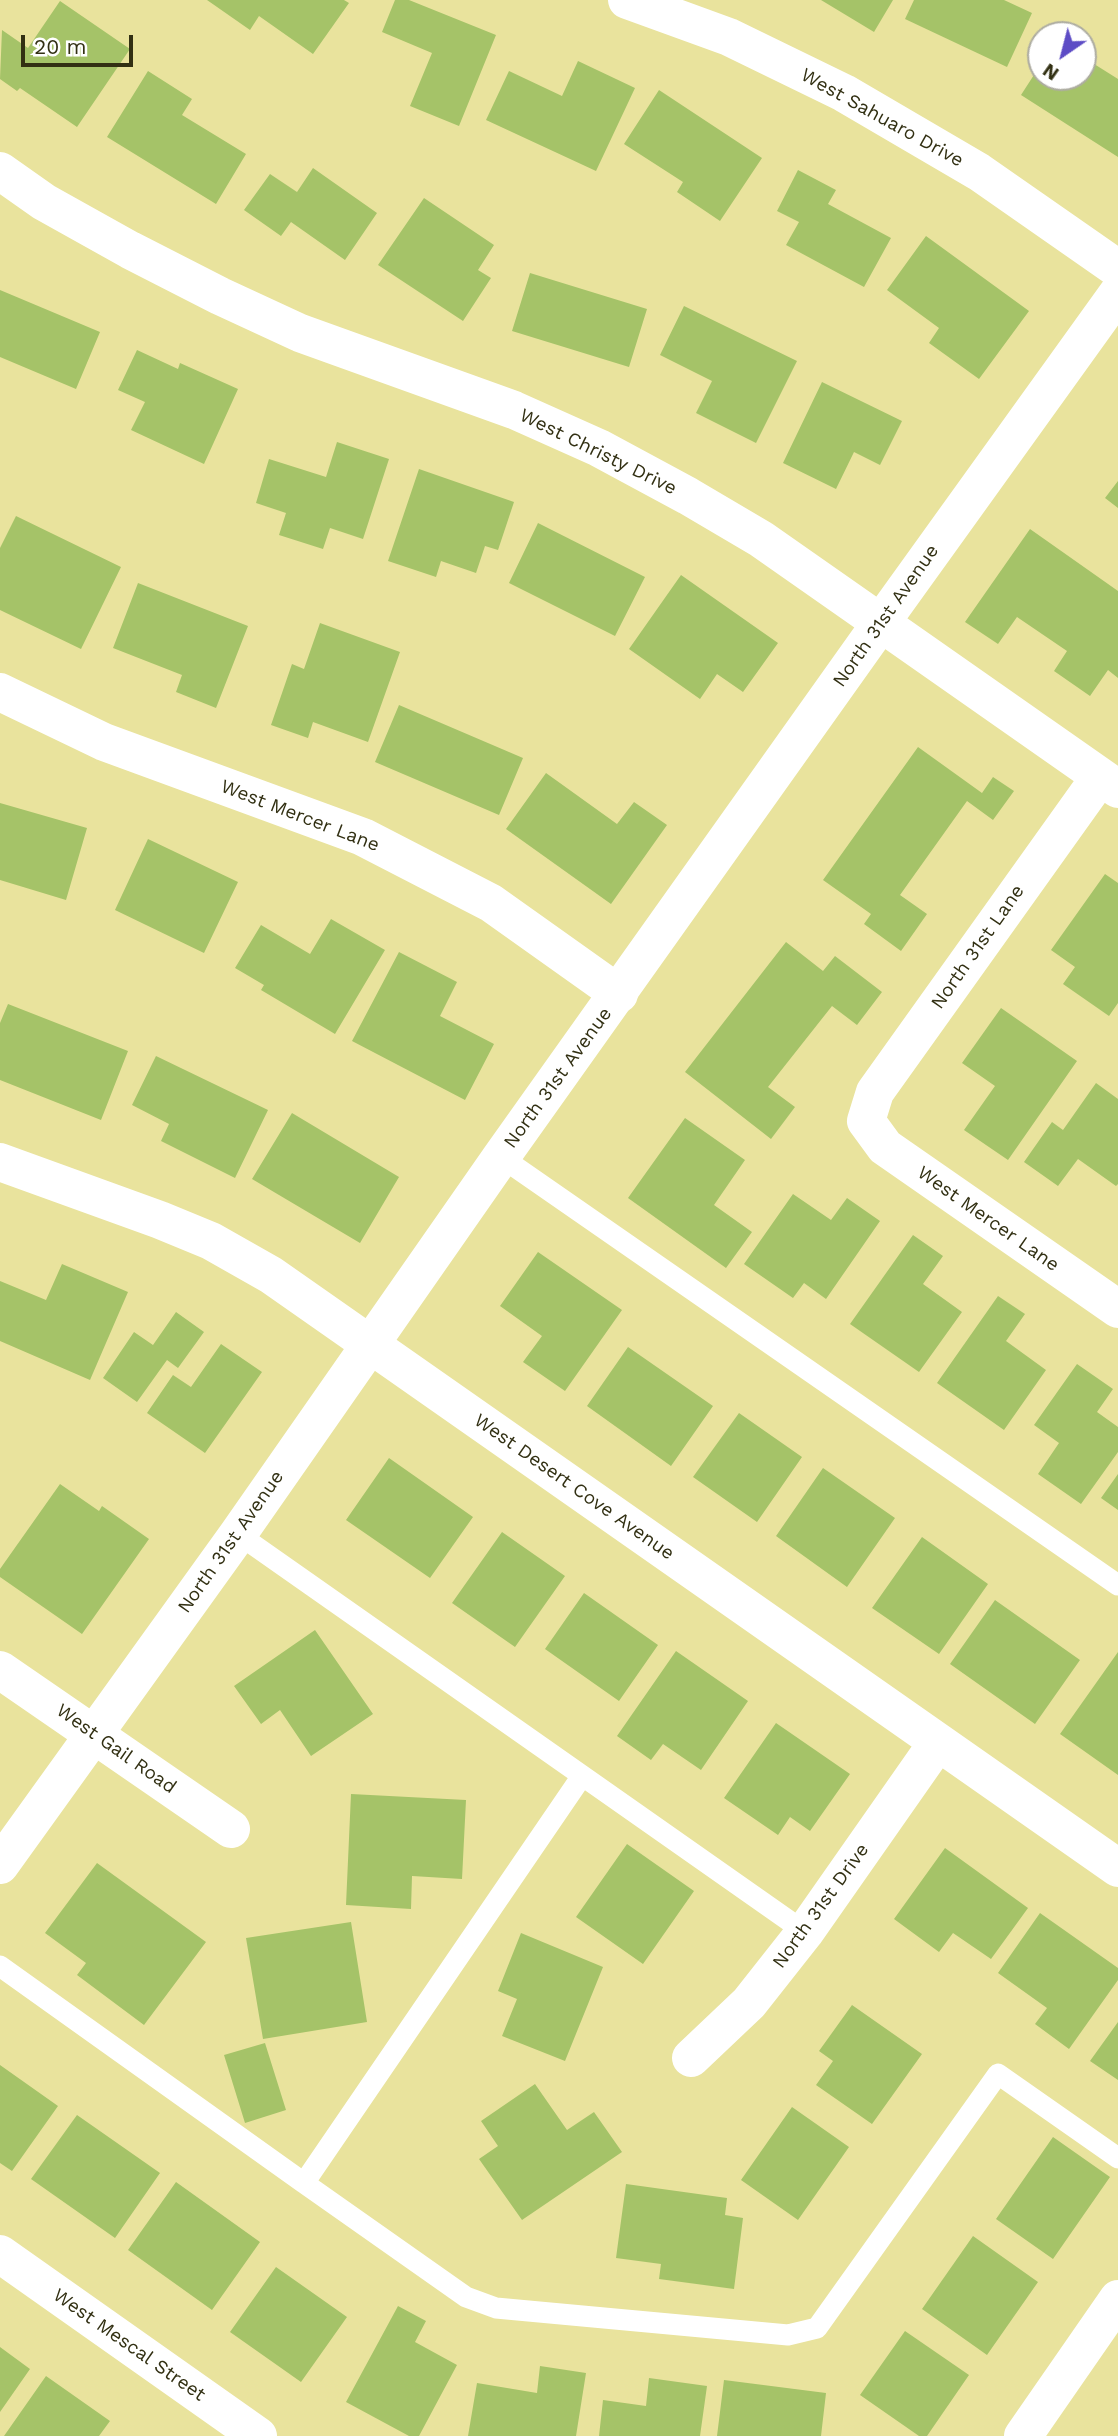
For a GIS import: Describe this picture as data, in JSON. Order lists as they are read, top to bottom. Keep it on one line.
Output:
{"streets":{"street":["West Sahuaro Drive","West Christy Drive","North 31st Avenue","West Mercer Lane","North 31st Lane","West Desert Cove Avenue","West Gail Road","North 31st Drive","West Mescal Street"]},"crossings":[["West Christy Drive","North 31st Avenue"],["West Christy Drive","North 31st Lane"],["North 31st Avenue","West Mercer Lane"],["North 31st Avenue","West Desert Cove Avenue"],["North 31st Avenue","West Gail Road"],["West Mercer Lane","North 31st Lane"],["West Desert Cove Avenue","North 31st Drive"]],"scale_bar":"20 m","north":"bottom left"}
